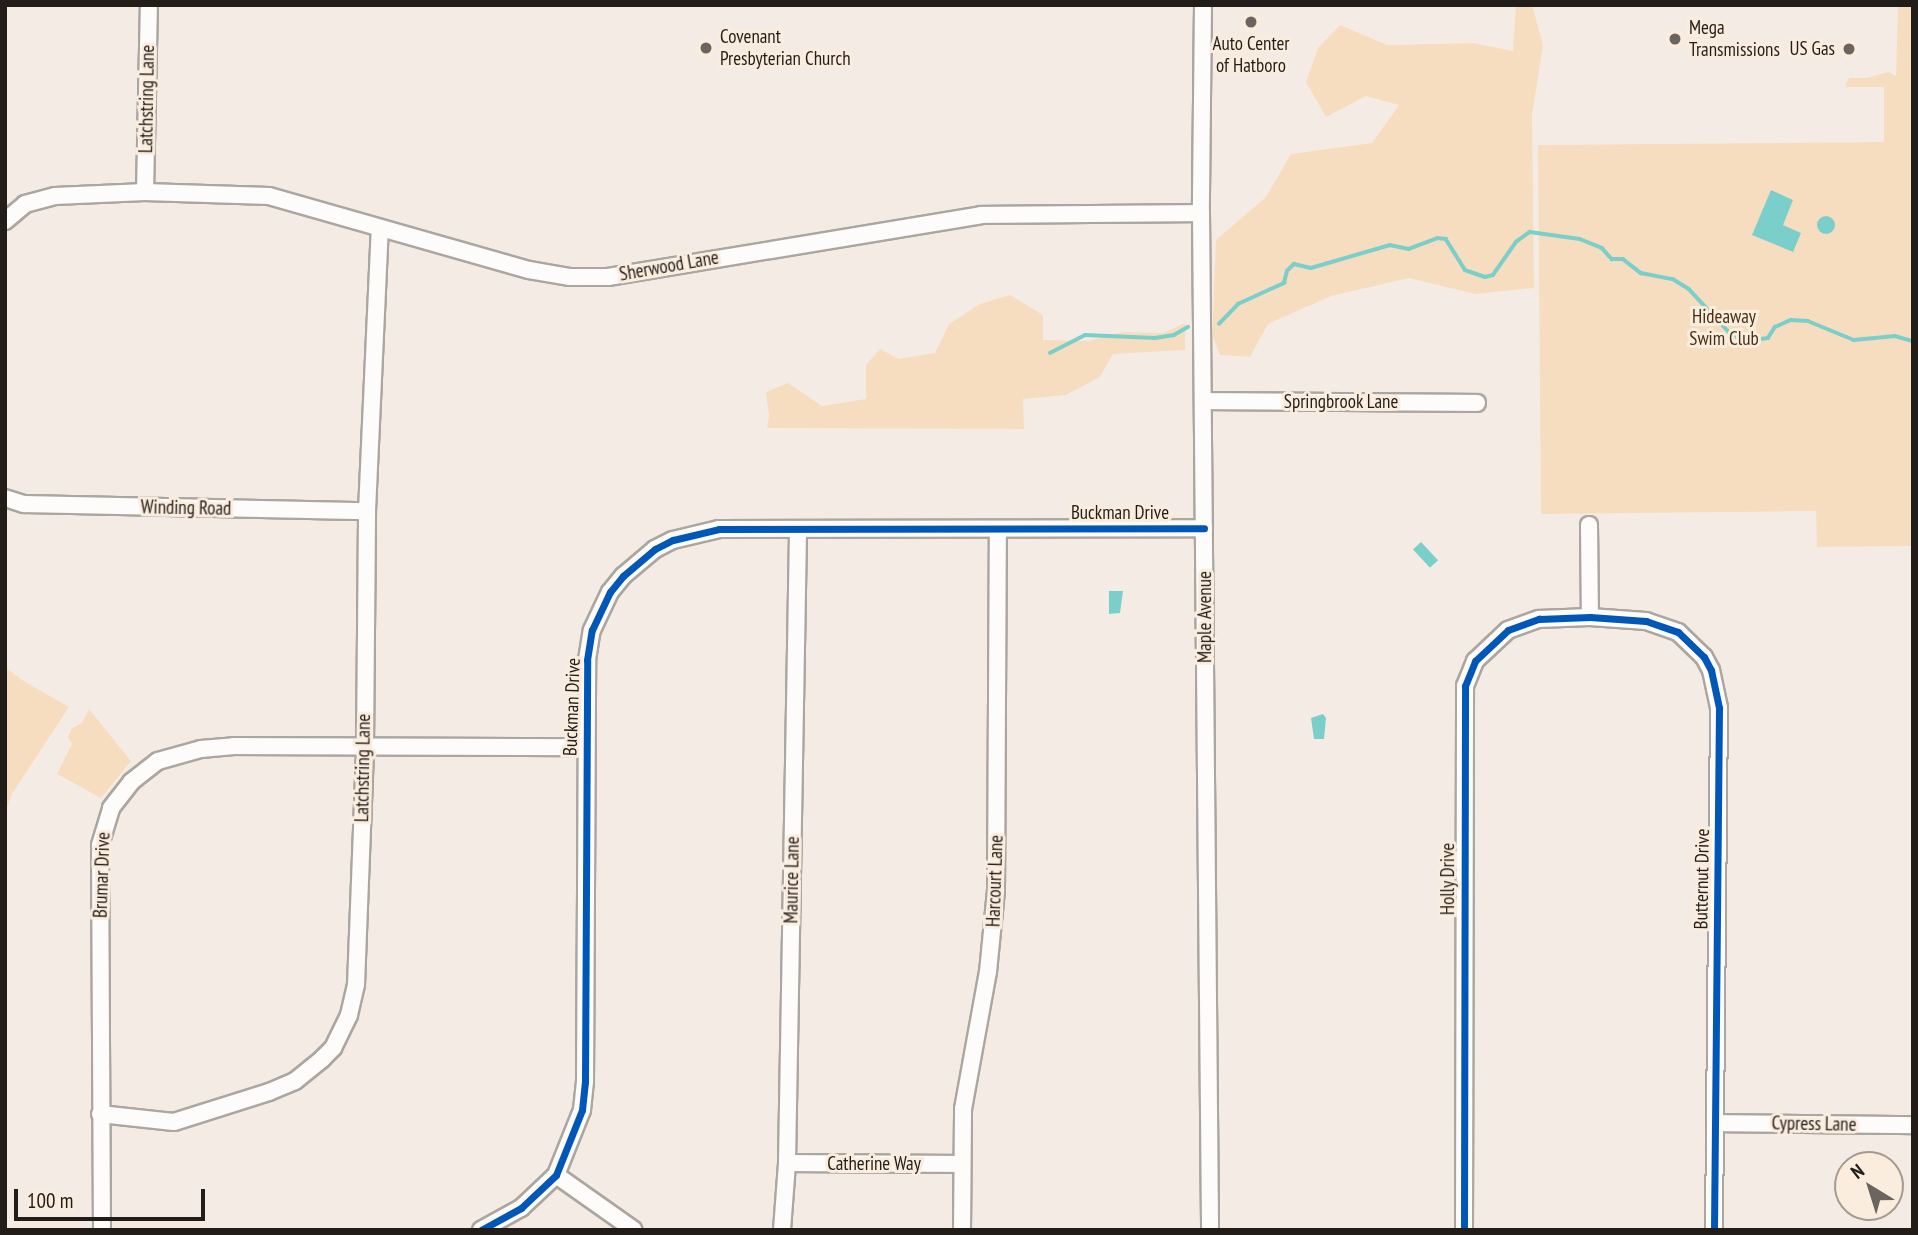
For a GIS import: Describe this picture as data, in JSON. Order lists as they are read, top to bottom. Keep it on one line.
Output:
{"streets":{"street":["Latchstring Lane","Sherwood Lane","Springbrook Lane","Winding Road","Buckman Drive","Maple Avenue","Brumar Drive","Holly Drive","Butternut Drive","Maurice Lane","Harcourt Lane","Cypress Lane","Catherine Way"]},"crossings":[["Latchstring Lane","Sherwood Lane"],["Latchstring Lane","Winding Road"],["Latchstring Lane","Brumar Drive"],["Sherwood Lane","Maple Avenue"],["Springbrook Lane","Maple Avenue"],["Buckman Drive","Maple Avenue"],["Buckman Drive","Brumar Drive"],["Buckman Drive","Maurice Lane"],["Buckman Drive","Harcourt Lane"],["Holly Drive","Butternut Drive"],["Butternut Drive","Cypress Lane"],["Maurice Lane","Catherine Way"],["Harcourt Lane","Catherine Way"]],"parks":["Hideaway Swim Club"],"places":["Auto Center of Hatboro","Mega Transmissions","Covenant Presbyterian Church","US Gas"],"scale_bar":"100 m","north":"top left"}
